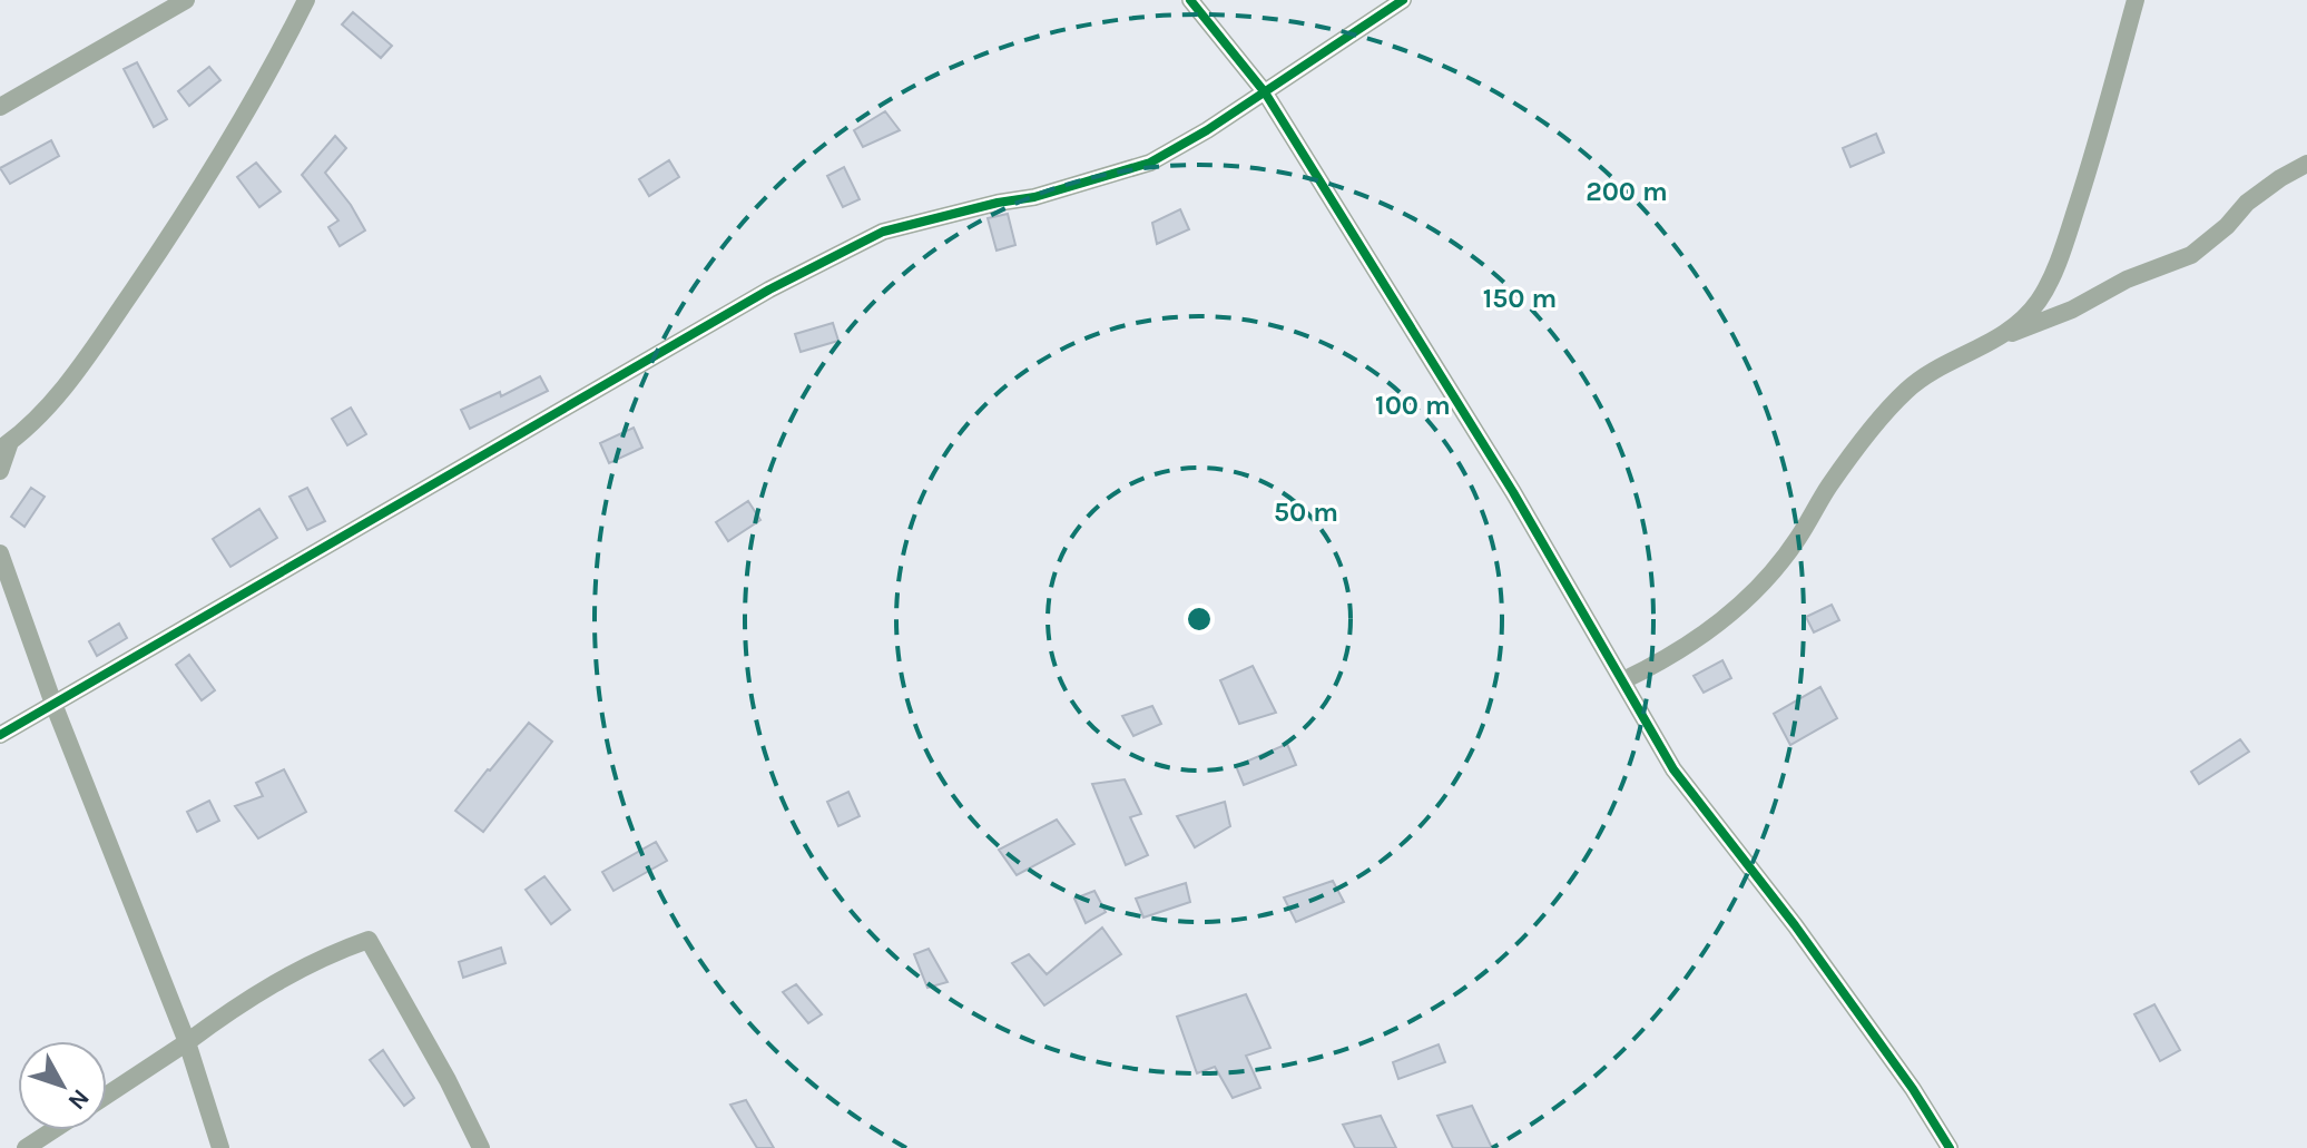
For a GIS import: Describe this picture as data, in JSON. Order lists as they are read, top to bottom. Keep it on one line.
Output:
{"north":"bottom right","rings":["200 m","150 m","100 m","50 m"]}
